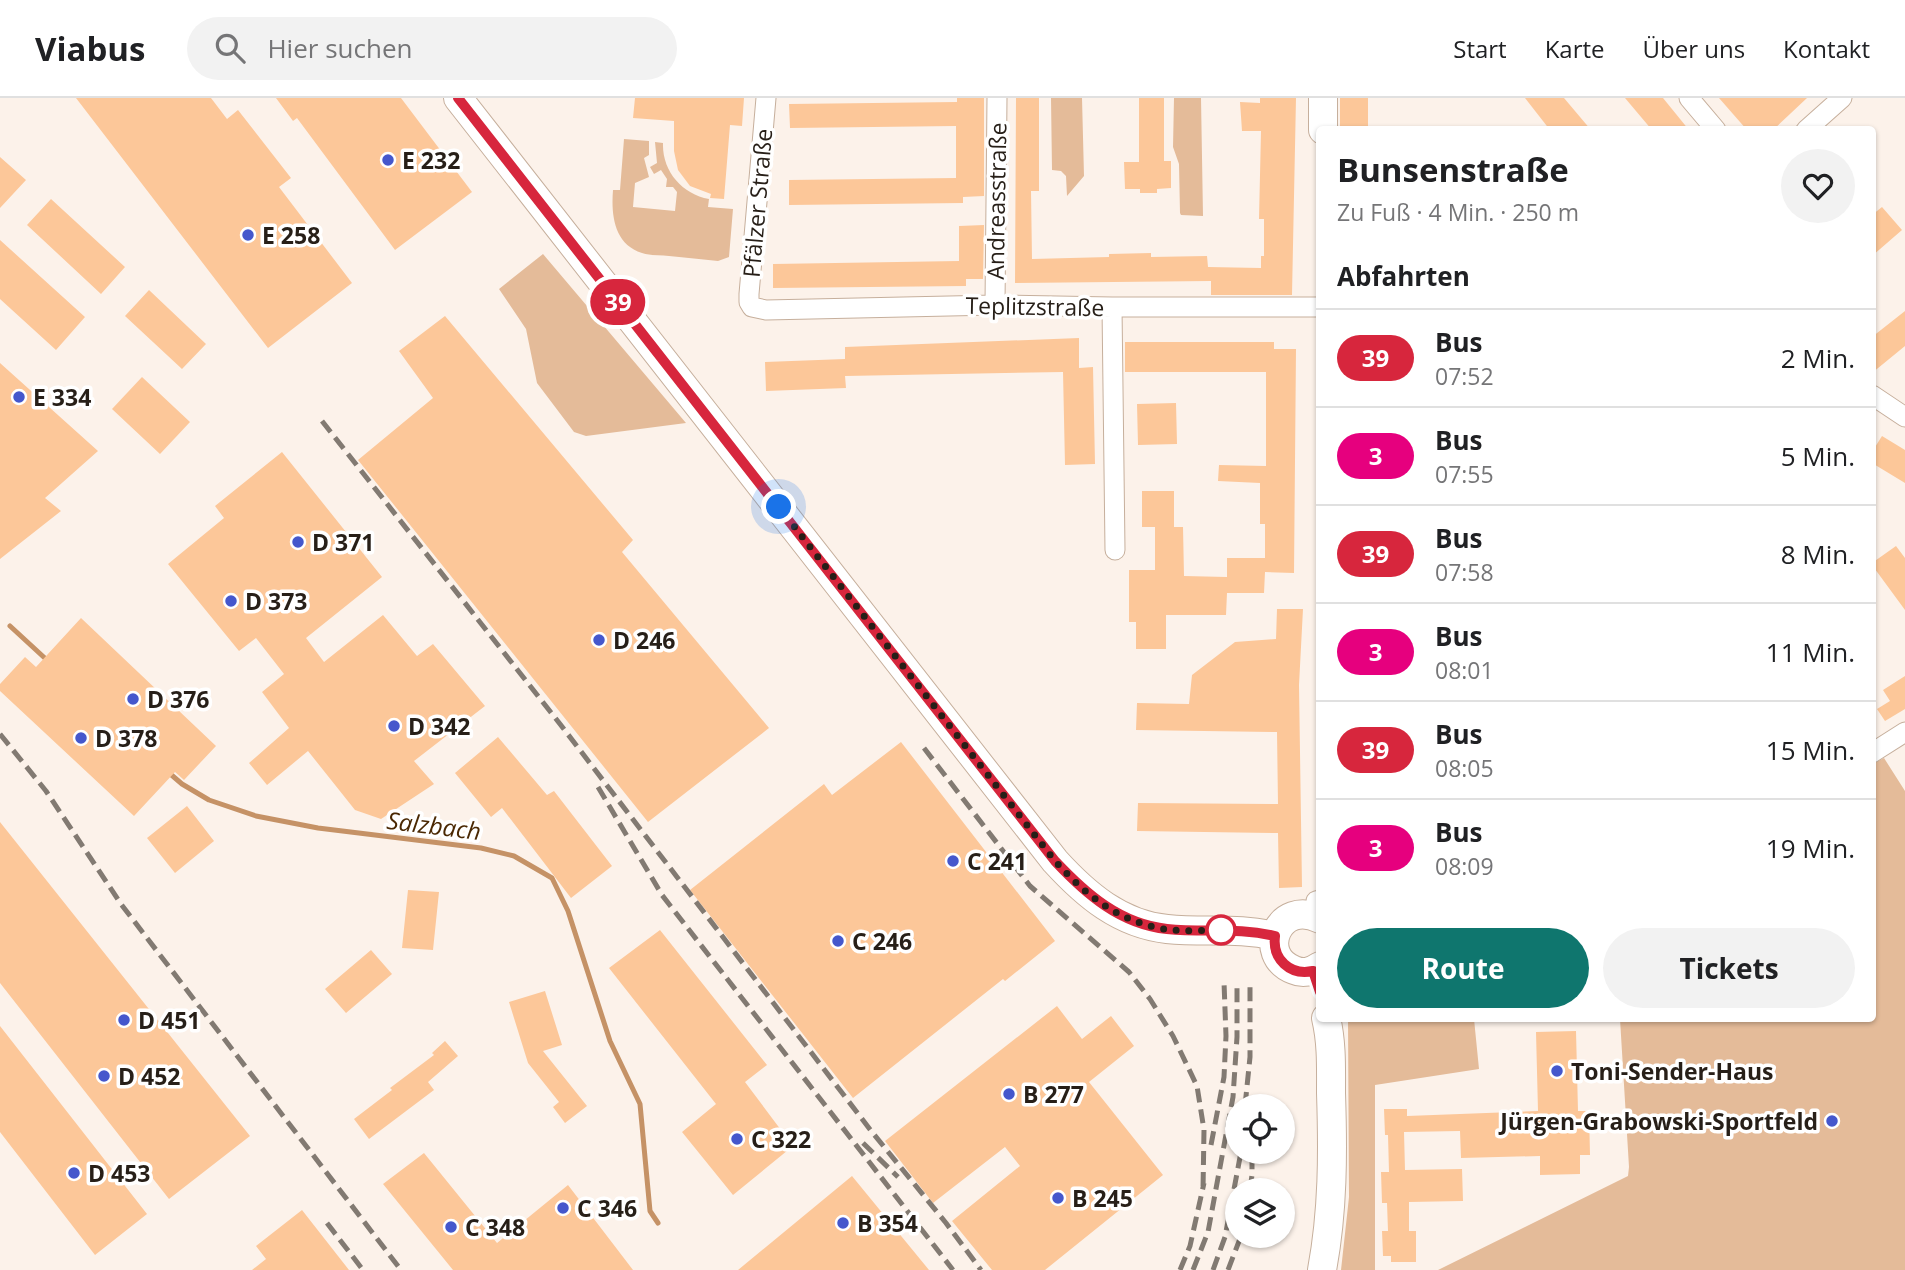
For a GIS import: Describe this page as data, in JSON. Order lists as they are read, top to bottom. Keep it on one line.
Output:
{"streets":{"street":["Andreasstraße","Pfälzer Straße","Teplitzstraße"]},"crossings":[["Andreasstraße","Teplitzstraße"],["Pfälzer Straße","Teplitzstraße"]],"water":["Salzbach"],"places":["E 232","E 258","E 334","D 371","D 373","D 246","D 376","D 342","D 378","C 241","C 246","D 451","Toni-Sender-Haus","D 452","B 277","Jürgen-Grabowski-Sportfeld","C 322","D 453","B 245","C 346","B 354","C 348"],"lines":["bus line 39"],"page":{"header":"Viabus","search":"Hier suchen","nav":["Start","Karte","Über uns","Kontakt"],"on_map":"39","heading":[["Bunsenstraße","Zu Fuß · 4 Min. · 250 m"],"Abfahrten"],"list":[{"mark":"39","name":"Bus","note":"07:52","value":"2 Min."},{"mark":"3","name":"Bus","note":"07:55","value":"5 Min."},{"mark":"39","name":"Bus","note":"07:58","value":"8 Min."},{"mark":"3","name":"Bus","note":"08:01","value":"11 Min."},{"mark":"39","name":"Bus","note":"08:05","value":"15 Min."},{"mark":"3","name":"Bus","note":"08:09","value":"19 Min."}],"buttons":["Route","Tickets"]}}
